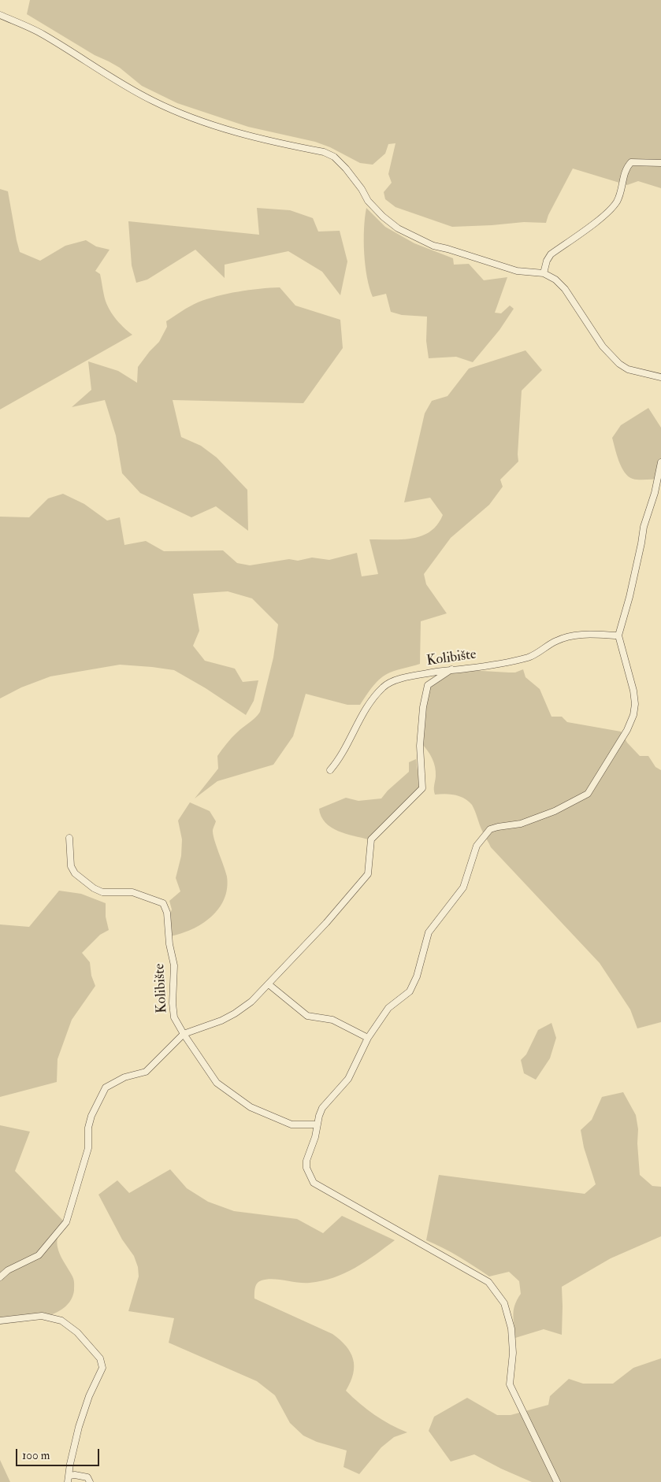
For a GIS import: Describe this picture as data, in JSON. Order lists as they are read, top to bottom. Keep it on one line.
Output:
{"streets":{"street":["Kolibište"]},"scale_bar":"100 m"}
